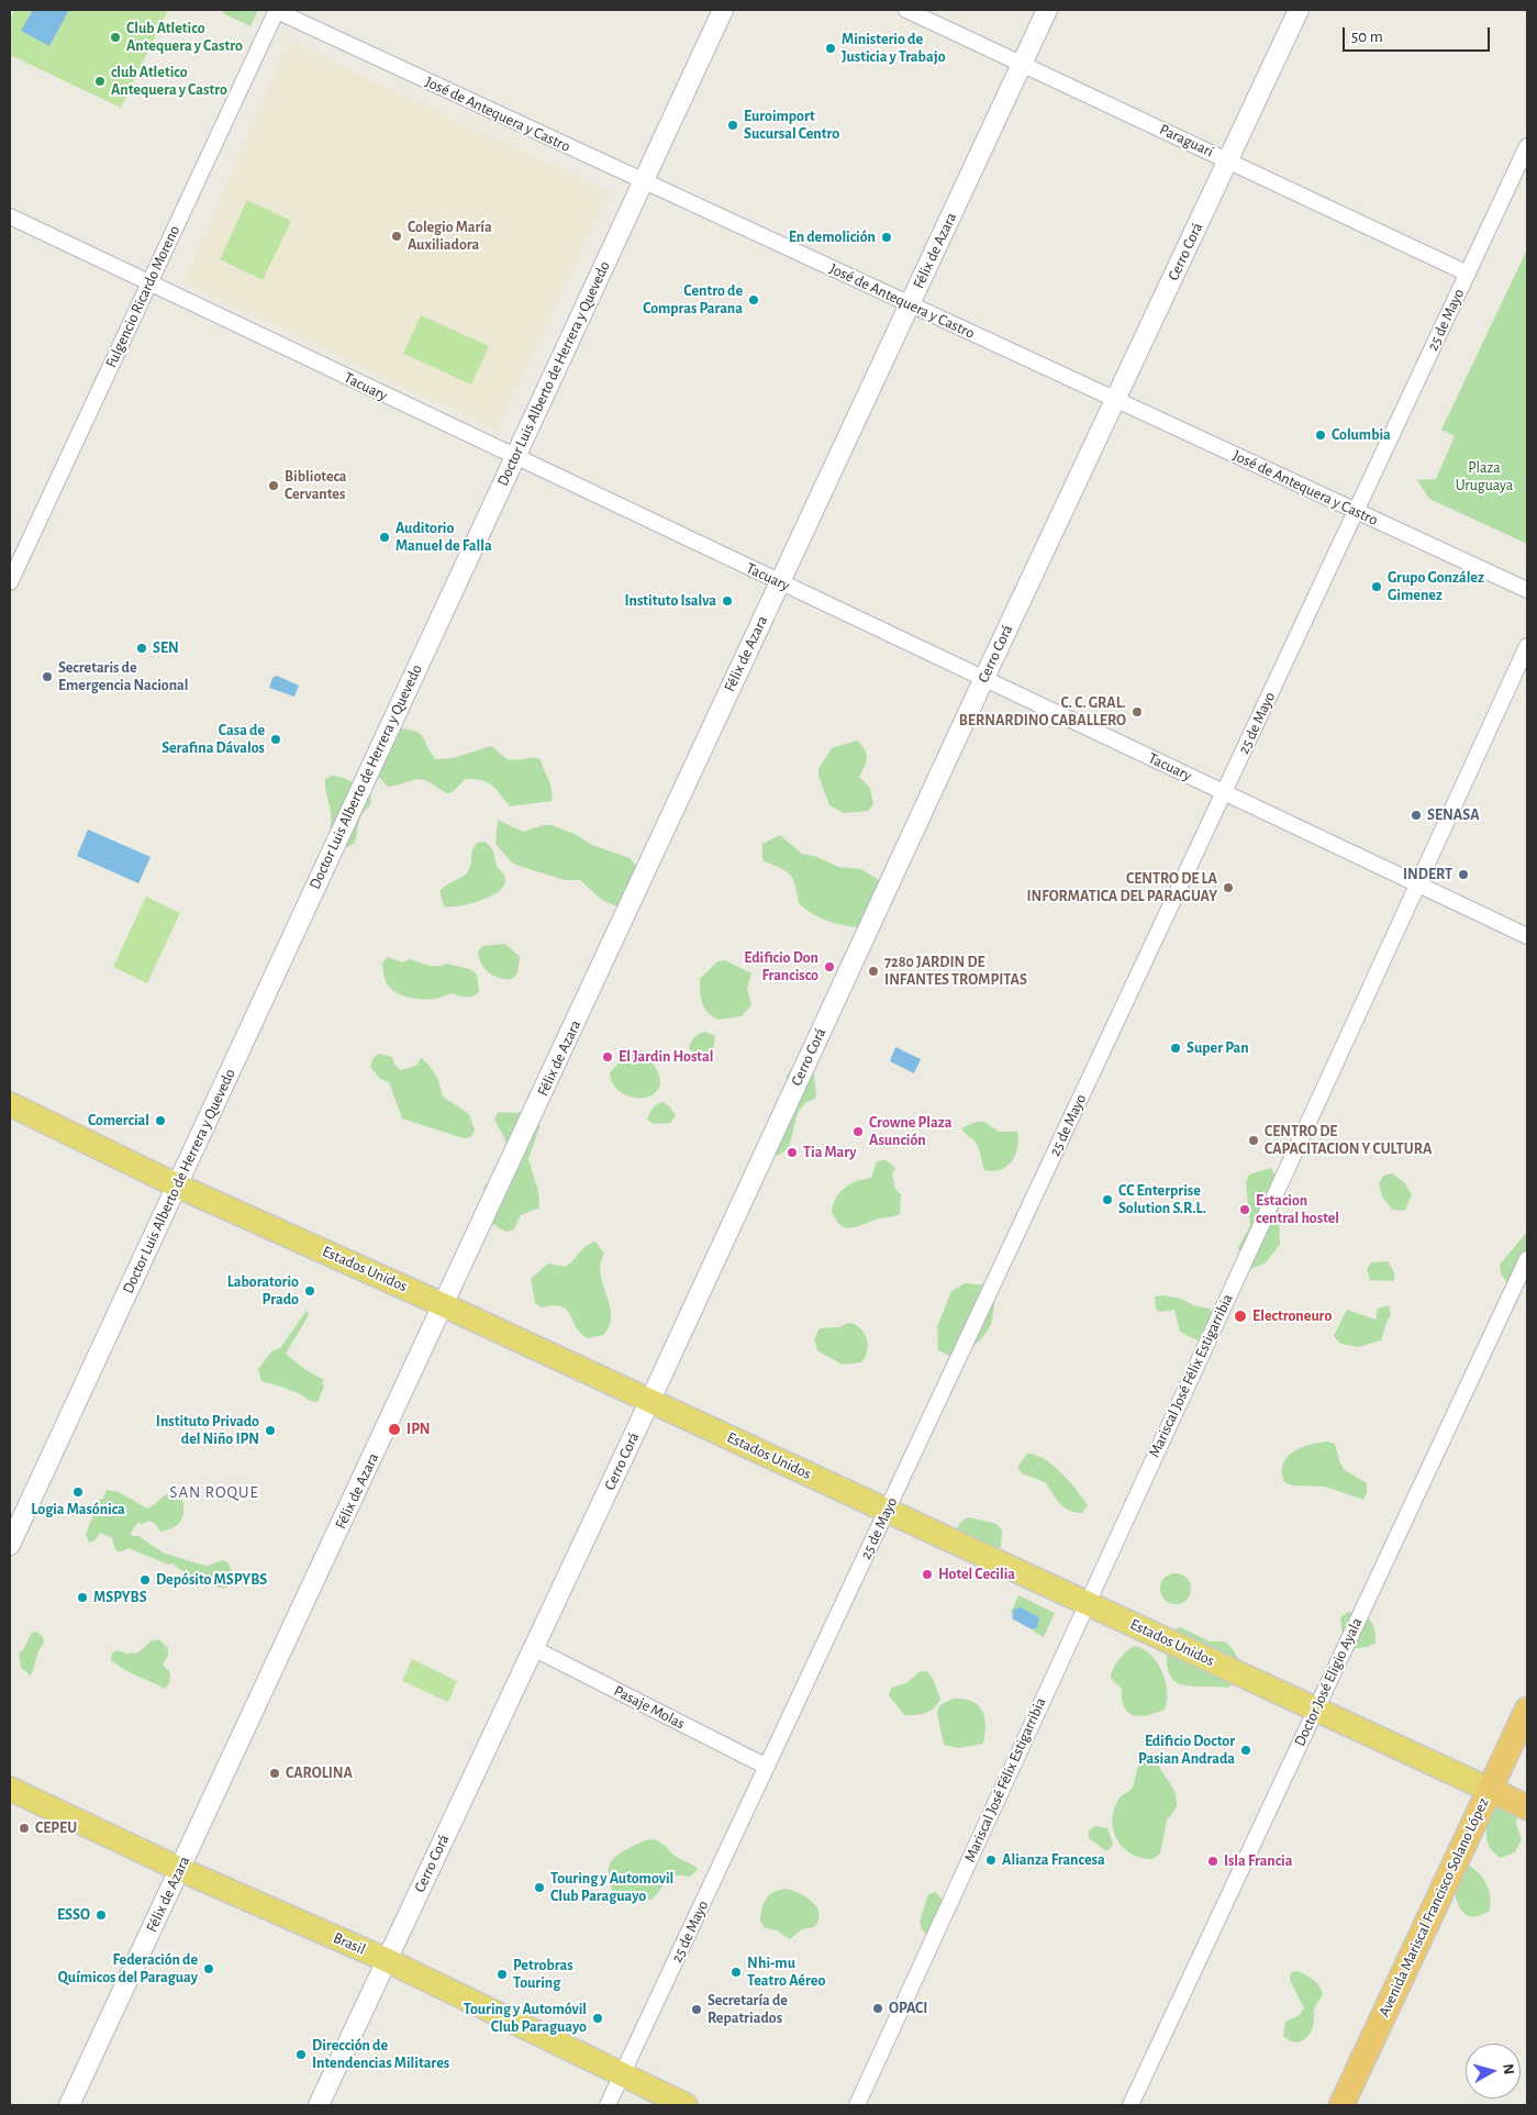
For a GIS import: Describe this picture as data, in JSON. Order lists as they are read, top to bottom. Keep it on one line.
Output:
{"streets":{"highway":["Estados Unidos","Avenida Mariscal Francisco Solano López"],"main road":["Brasil"],"street":["José de Antequera y Castro","Paraguarí","Félix de Azara","Cerro Corá","Fulgencio Ricardo Moreno","25 de Mayo","Doctor Luis Alberto de Herrera y Quevedo","Tacuary","Mariscal José Félix Estigarribia","Doctor José Eligio Ayala","Pasaje Molas"]},"crossings":[["José de Antequera y Castro","Félix de Azara"],["José de Antequera y Castro","Cerro Corá"],["José de Antequera y Castro","Fulgencio Ricardo Moreno"],["José de Antequera y Castro","25 de Mayo"],["José de Antequera y Castro","Doctor Luis Alberto de Herrera y Quevedo"],["Paraguarí","Félix de Azara"],["Paraguarí","Cerro Corá"],["Paraguarí","25 de Mayo"],["Félix de Azara","Tacuary"],["Félix de Azara","Estados Unidos"],["Félix de Azara","Brasil"],["Cerro Corá","Tacuary"],["Cerro Corá","Estados Unidos"],["Cerro Corá","Pasaje Molas"],["Cerro Corá","Brasil"],["Fulgencio Ricardo Moreno","Tacuary"],["25 de Mayo","Tacuary"],["25 de Mayo","Estados Unidos"],["25 de Mayo","Pasaje Molas"],["25 de Mayo","Brasil"],["Doctor Luis Alberto de Herrera y Quevedo","Tacuary"],["Doctor Luis Alberto de Herrera y Quevedo","Estados Unidos"],["Tacuary","Mariscal José Félix Estigarribia"],["Estados Unidos","Mariscal José Félix Estigarribia"],["Estados Unidos","Doctor José Eligio Ayala"],["Estados Unidos","Avenida Mariscal Francisco Solano López"]],"districts":["SAN ROQUE"],"parks":["Plaza Uruguaya"],"places":["Club Atletico Antequera y Castro","Ministerio de Justicia y Trabajo","club Atletico Antequera y Castro","Euroimport Sucursal Centro","Colegio María Auxiliadora","En demolición","Centro de Compras Parana","Columbia","Biblioteca Cervantes","Auditorio Manuel de Falla","Grupo González Gimenez","Instituto Isalva","SEN","Secretaris de Emergencia Nacional","C. C. GRAL. BERNARDINO CABALLERO","Casa de Serafina Dávalos","SENASA","INDERT","CENTRO DE LA INFORMATICA DEL PARAGUAY","Edificio Don Francisco","7280 JARDIN DE INFANTES TROMPITAS","Super Pan","El Jardin Hostal","Comercial","Crowne Plaza Asunción","CENTRO DE CAPACITACION Y CULTURA","Tia Mary","CC Enterprise Solution S.R.L.","Estacion central hostel","Laboratorio Prado","Electroneuro","IPN","Instituto Privado del Niño IPN","Logia Masónica","Hotel Cecilia","Depósito MSPYBS","MSPYBS","Edificio Doctor Pasian Andrada","CAROLINA","CEPEU","Alianza Francesa","Isla Francia","Touring y Automovil Club Paraguayo","ESSO","Federación de Químicos del Paraguay","Nhi-mu Teatro Aéreo","Petrobras Touring","OPACI","Secretaría de Repatriados","Touring y Automóvil Club Paraguayo","Dirección de Intendencias Militares"],"scale_bar":"50 m","north":"right"}
